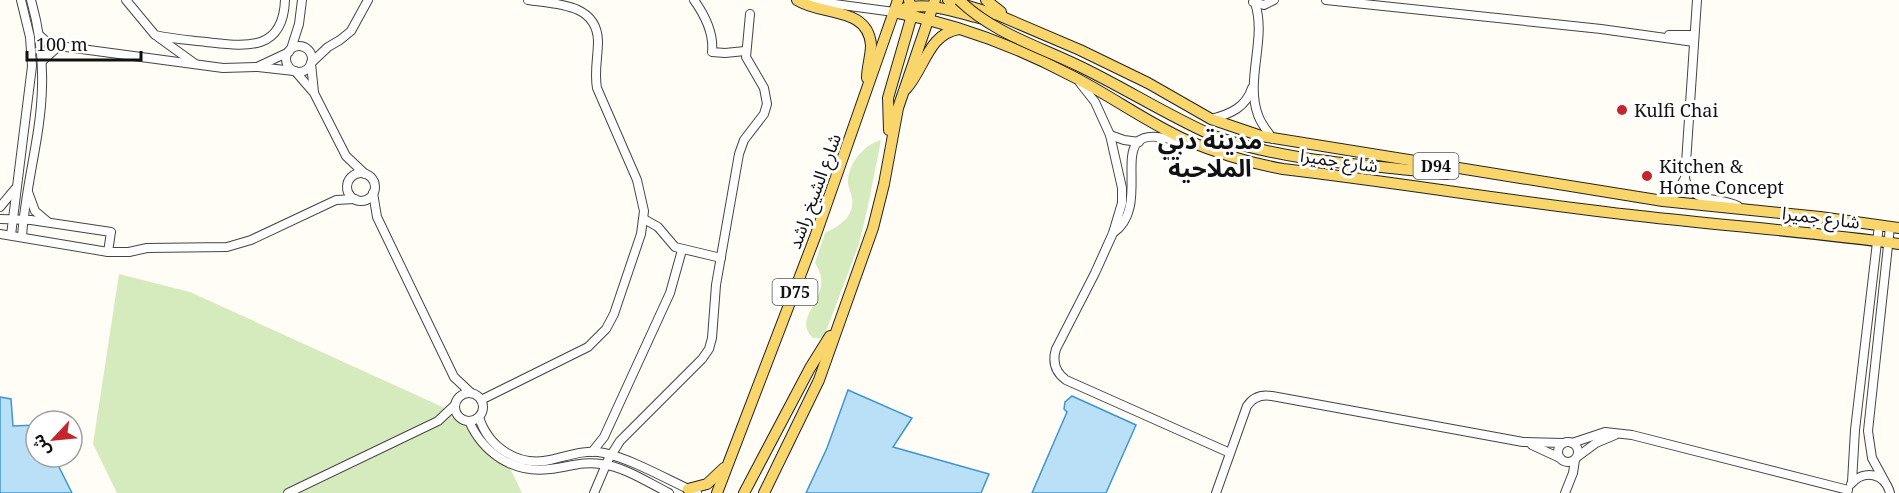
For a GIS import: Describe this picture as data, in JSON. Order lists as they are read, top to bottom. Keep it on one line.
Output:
{"streets":{"main road":["شارع جميرا","D94","شارع الشيخ راشد","D75"]},"crossings":[["شارع جميرا","شارع الشيخ راشد"],["شارع جميرا","D75"]],"districts":["مدينة دبي الملاحية"],"places":["Kulfi Chai","Kitchen & Home Concept"],"scale_bar":"100 m","north":"bottom left"}
